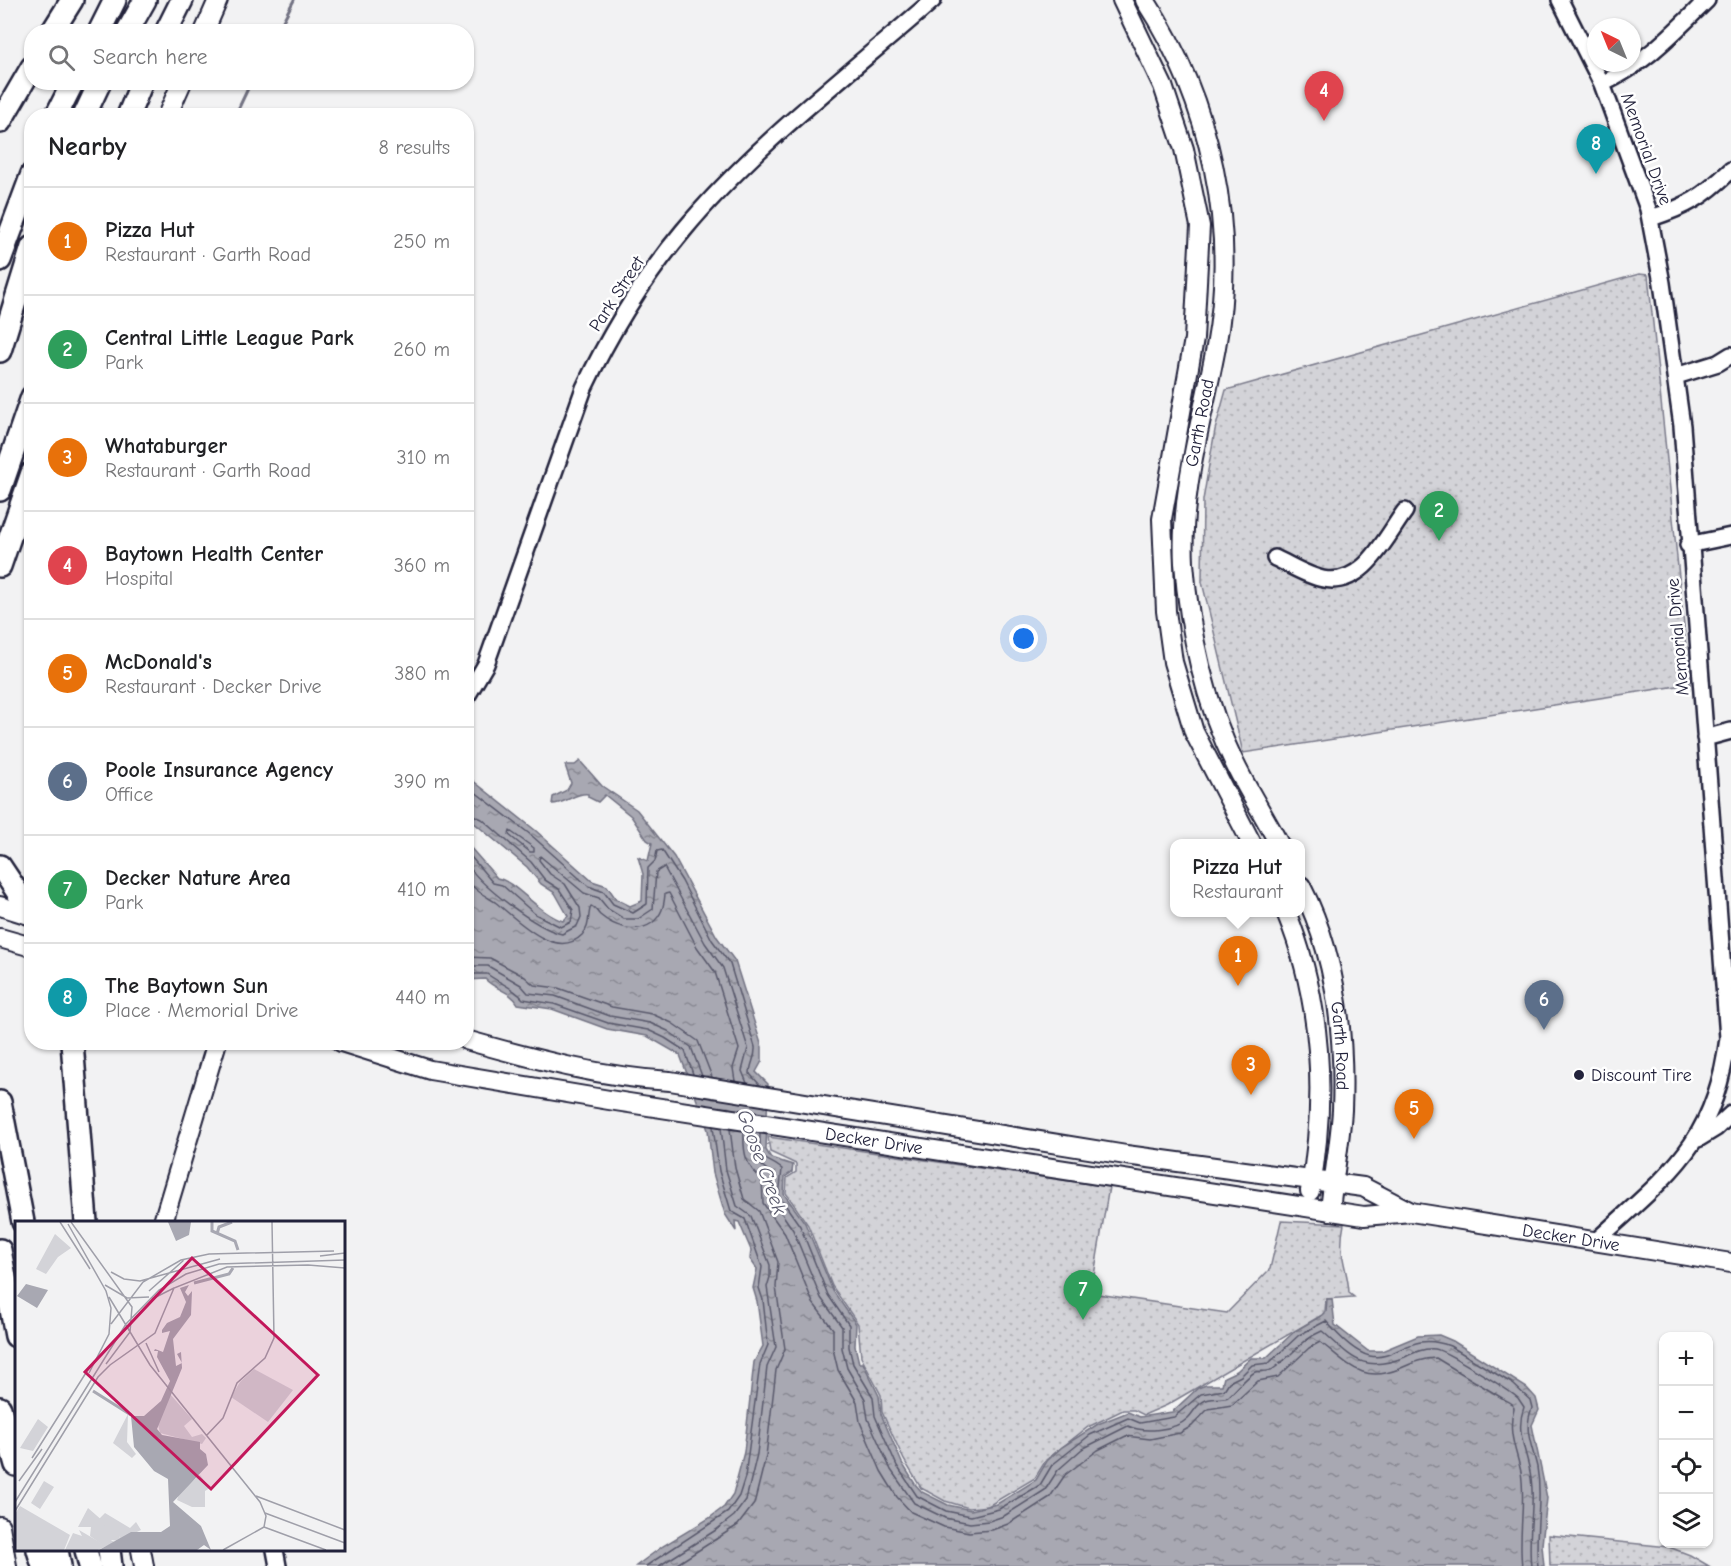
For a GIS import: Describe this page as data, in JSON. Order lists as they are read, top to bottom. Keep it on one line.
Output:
{"streets":{"main road":["Garth Road","Decker Drive"],"street":["Memorial Drive","Park Street"]},"crossings":[["Memorial Drive","Decker Drive"],["Garth Road","Decker Drive"]],"water":["Goose Creek"],"places":["Discount Tire"],"north":"top left","page":{"search":"Search here","pins":["4","8","2","1","6","3","5","7"],"heading":["Nearby","8 results"],"list":[{"mark":"1","name":"Pizza Hut","note":"Restaurant · Garth Road","value":"250 m"},{"mark":"2","name":"Central Little League Park","note":"Park","value":"260 m"},{"mark":"3","name":"Whataburger","note":"Restaurant · Garth Road","value":"310 m"},{"mark":"4","name":"Baytown Health Center","note":"Hospital","value":"360 m"},{"mark":"5","name":"McDonald's","note":"Restaurant · Decker Drive","value":"380 m"},{"mark":"6","name":"Poole Insurance Agency","note":"Office","value":"390 m"},{"mark":"7","name":"Decker Nature Area","note":"Park","value":"410 m"},{"mark":"8","name":"The Baytown Sun","note":"Place · Memorial Drive","value":"440 m"}],"popup":["Pizza Hut","Restaurant"],"map_buttons":["+","−"]}}
